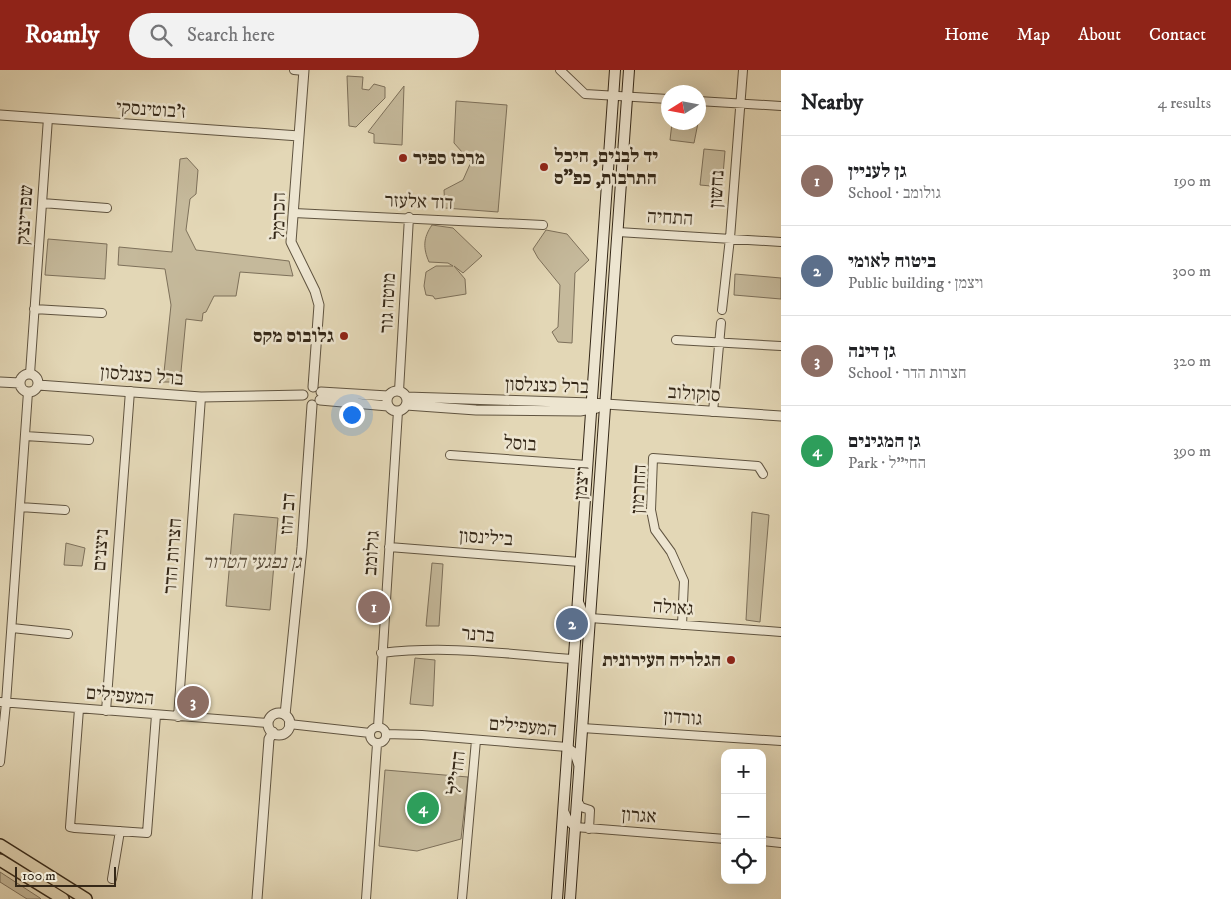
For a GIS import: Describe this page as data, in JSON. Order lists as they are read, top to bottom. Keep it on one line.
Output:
{"streets":{"main road":["ויצמן"],"street":["ז'בוטינסקי","נחשון","דוד אלעזר","שפרינצק","הכרמל","התחיה","מוטה גור","ברל כצנלסון","סוקולוב","בוסל","החרמון","דב הוז","בילינסון","ניצנים","גולומב","חצרות הדר","גאולה","ברנר","המעפילים","גורדון","החי\"ל","אגרון"]},"crossings":[["ז'בוטינסקי","שפרינצק"],["ז'בוטינסקי","הכרמל"],["נחשון","התחיה"],["דוד אלעזר","הכרמל"],["דוד אלעזר","מוטה גור"],["שפרינצק","ברל כצנלסון"],["הכרמל","דב הוז"],["התחיה","ויצמן"],["מוטה גור","ברל כצנלסון"],["ברל כצנלסון","סוקולוב"],["ברל כצנלסון","ויצמן"],["ברל כצנלסון","ניצנים"],["ברל כצנלסון","חצרות הדר"],["סוקולוב","ויצמן"],["בוסל","ויצמן"],["ויצמן","בילינסון"],["ויצמן","גאולה"],["ויצמן","ברנר"],["ויצמן","המעפילים"],["ויצמן","גורדון"],["ויצמן","אגרון"],["החרמון","גאולה"],["דב הוז","המעפילים"],["בילינסון","גולומב"],["ניצנים","המעפילים"],["גולומב","ברנר"],["גולומב","המעפילים"],["חצרות הדר","המעפילים"],["המעפילים","החי\"ל"]],"parks":["גן נפגעי הטרור"],"places":["מרכז ספיר","יד לבנים, היכל התרבות, כפ\"ס","גלובוס מקס","הגלריה העירונית"],"scale_bar":"100 m","north":"left","page":{"header":"Roamly","search":"Search here","nav":["Home","Map","About","Contact"],"heading":["Nearby","4 results"],"list":[{"mark":"1","name":"גן לעניין","note":"School · גולומב","value":"190 m"},{"mark":"2","name":"ביטוח לאומי","note":"Public building · ויצמן","value":"300 m"},{"mark":"3","name":"גן דינה","note":"School · חצרות הדר","value":"320 m"},{"mark":"4","name":"גן המגינים","note":"Park · החי\"ל","value":"390 m"}],"pins":["1","2","3","4"],"map_buttons":["+","−"],"scale":"100 m"}}
